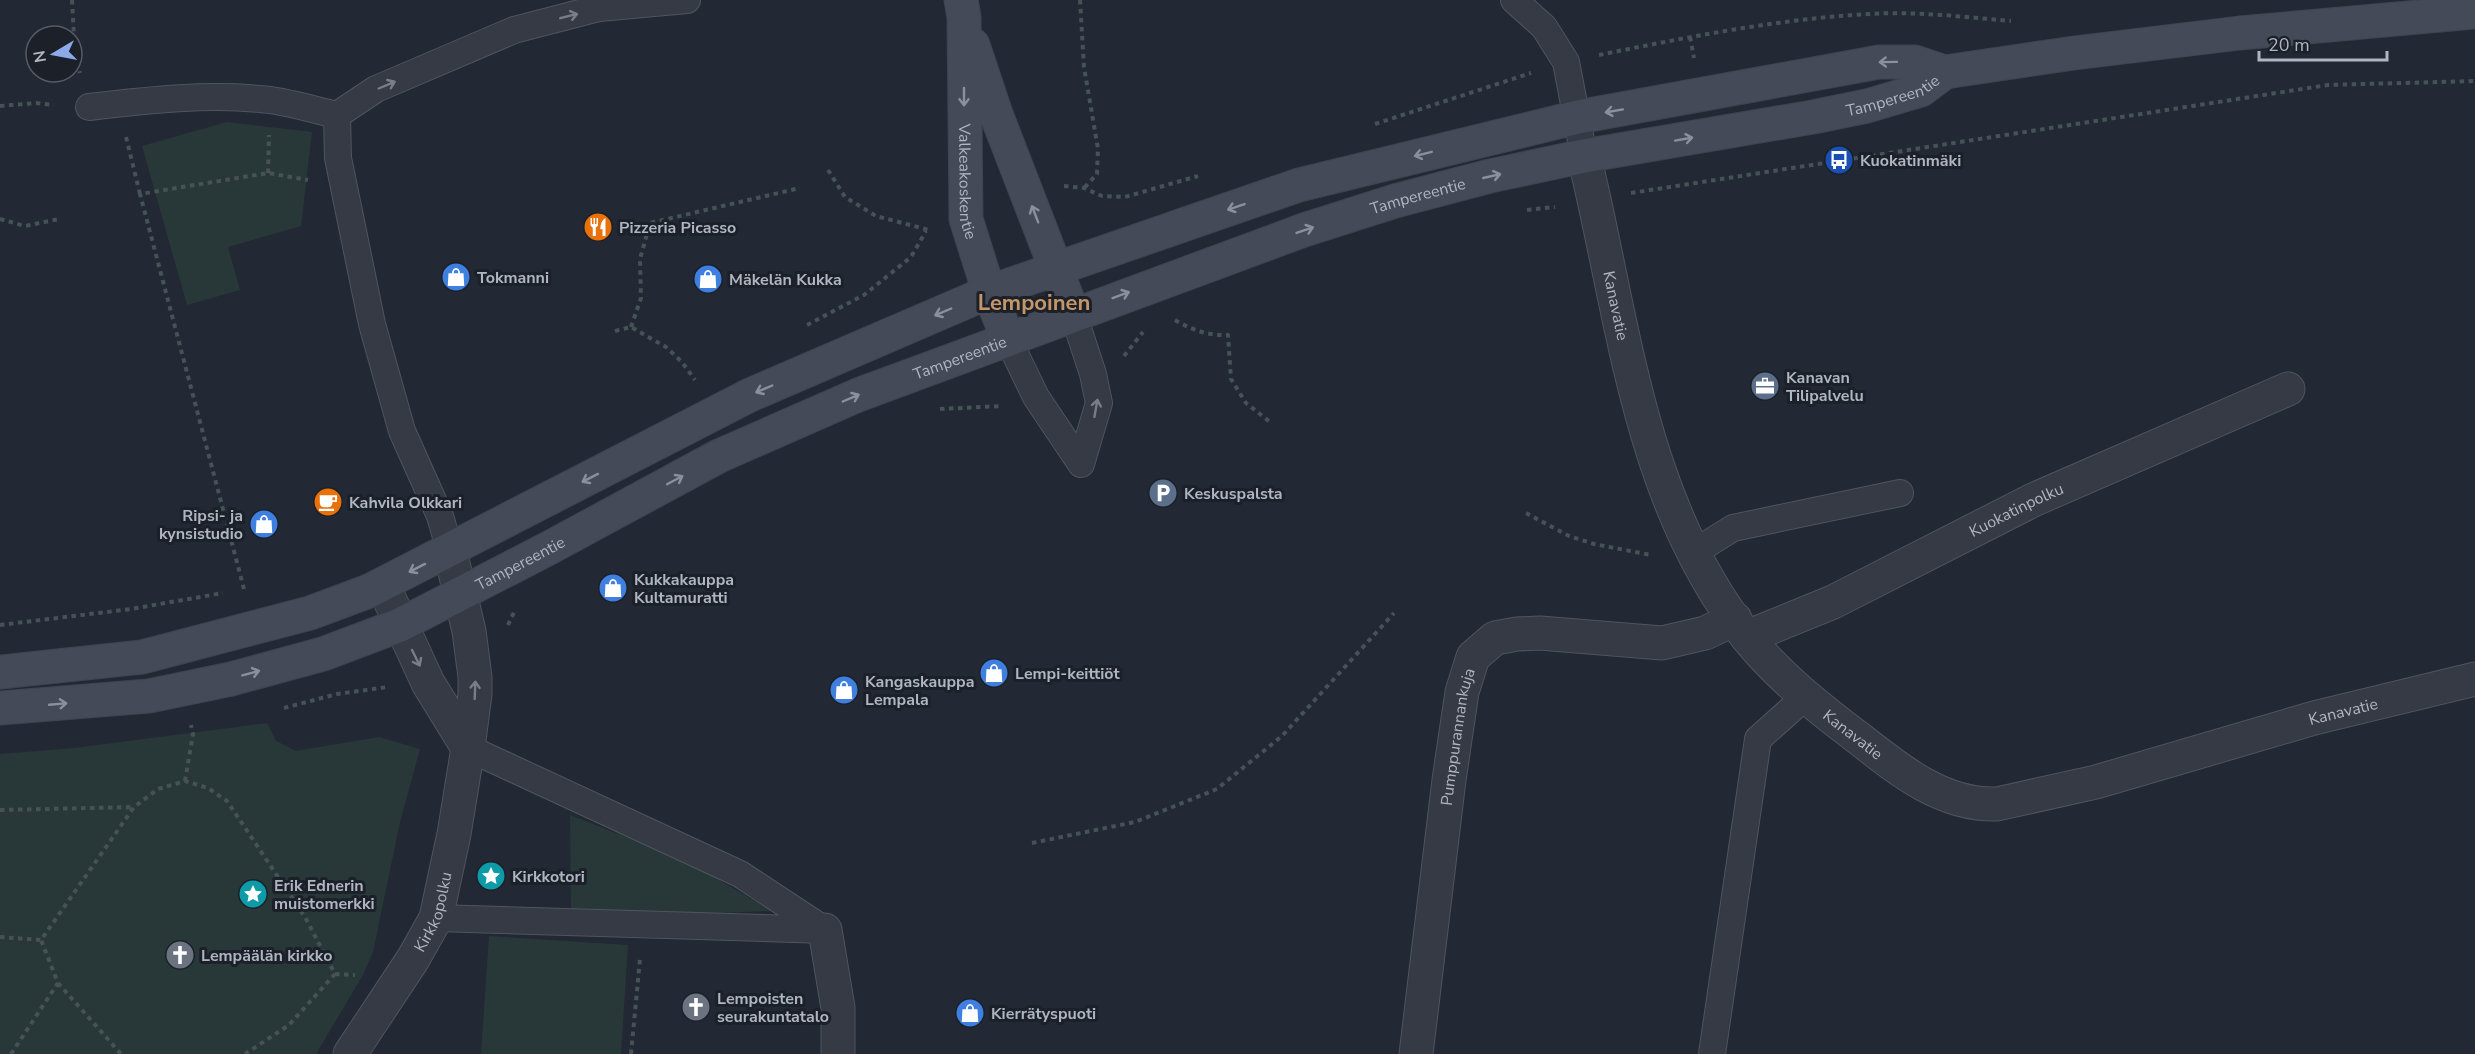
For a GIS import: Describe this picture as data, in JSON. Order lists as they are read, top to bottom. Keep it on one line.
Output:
{"streets":{"main road":["Tampereentie","Valkeakoskentie"],"street":["Kanavatie","Kuokatinpolku","Pumppurannankuja","Kirkkopolku"]},"crossings":[["Tampereentie","Valkeakoskentie"],["Tampereentie","Kanavatie"],["Tampereentie","Kirkkopolku"],["Kanavatie","Kuokatinpolku"],["Kanavatie","Pumppurannankuja"],["Kuokatinpolku","Pumppurannankuja"]],"districts":["Lempoinen"],"places":{"bus stop":["Kuokatinmäki"],"restaurant":["Pizzeria Picasso"],"shop":["Tokmanni","Mäkelän Kukka","Ripsi- ja kynsistudio","Kukkakauppa Kultamuratti","Lempi-keittiöt","Kangaskauppa Lempala","Kierrätyspuoti"],"office":["Kanavan Tilipalvelu"],"parking":["Keskuspalsta"],"cafe":["Kahvila Olkkari"],"place":["Kirkkotori","Erik Ednerin muistomerkki"],"church":["Lempäälän kirkko","Lempoisten seurakuntatalo"]},"scale_bar":"20 m","north":"left"}
